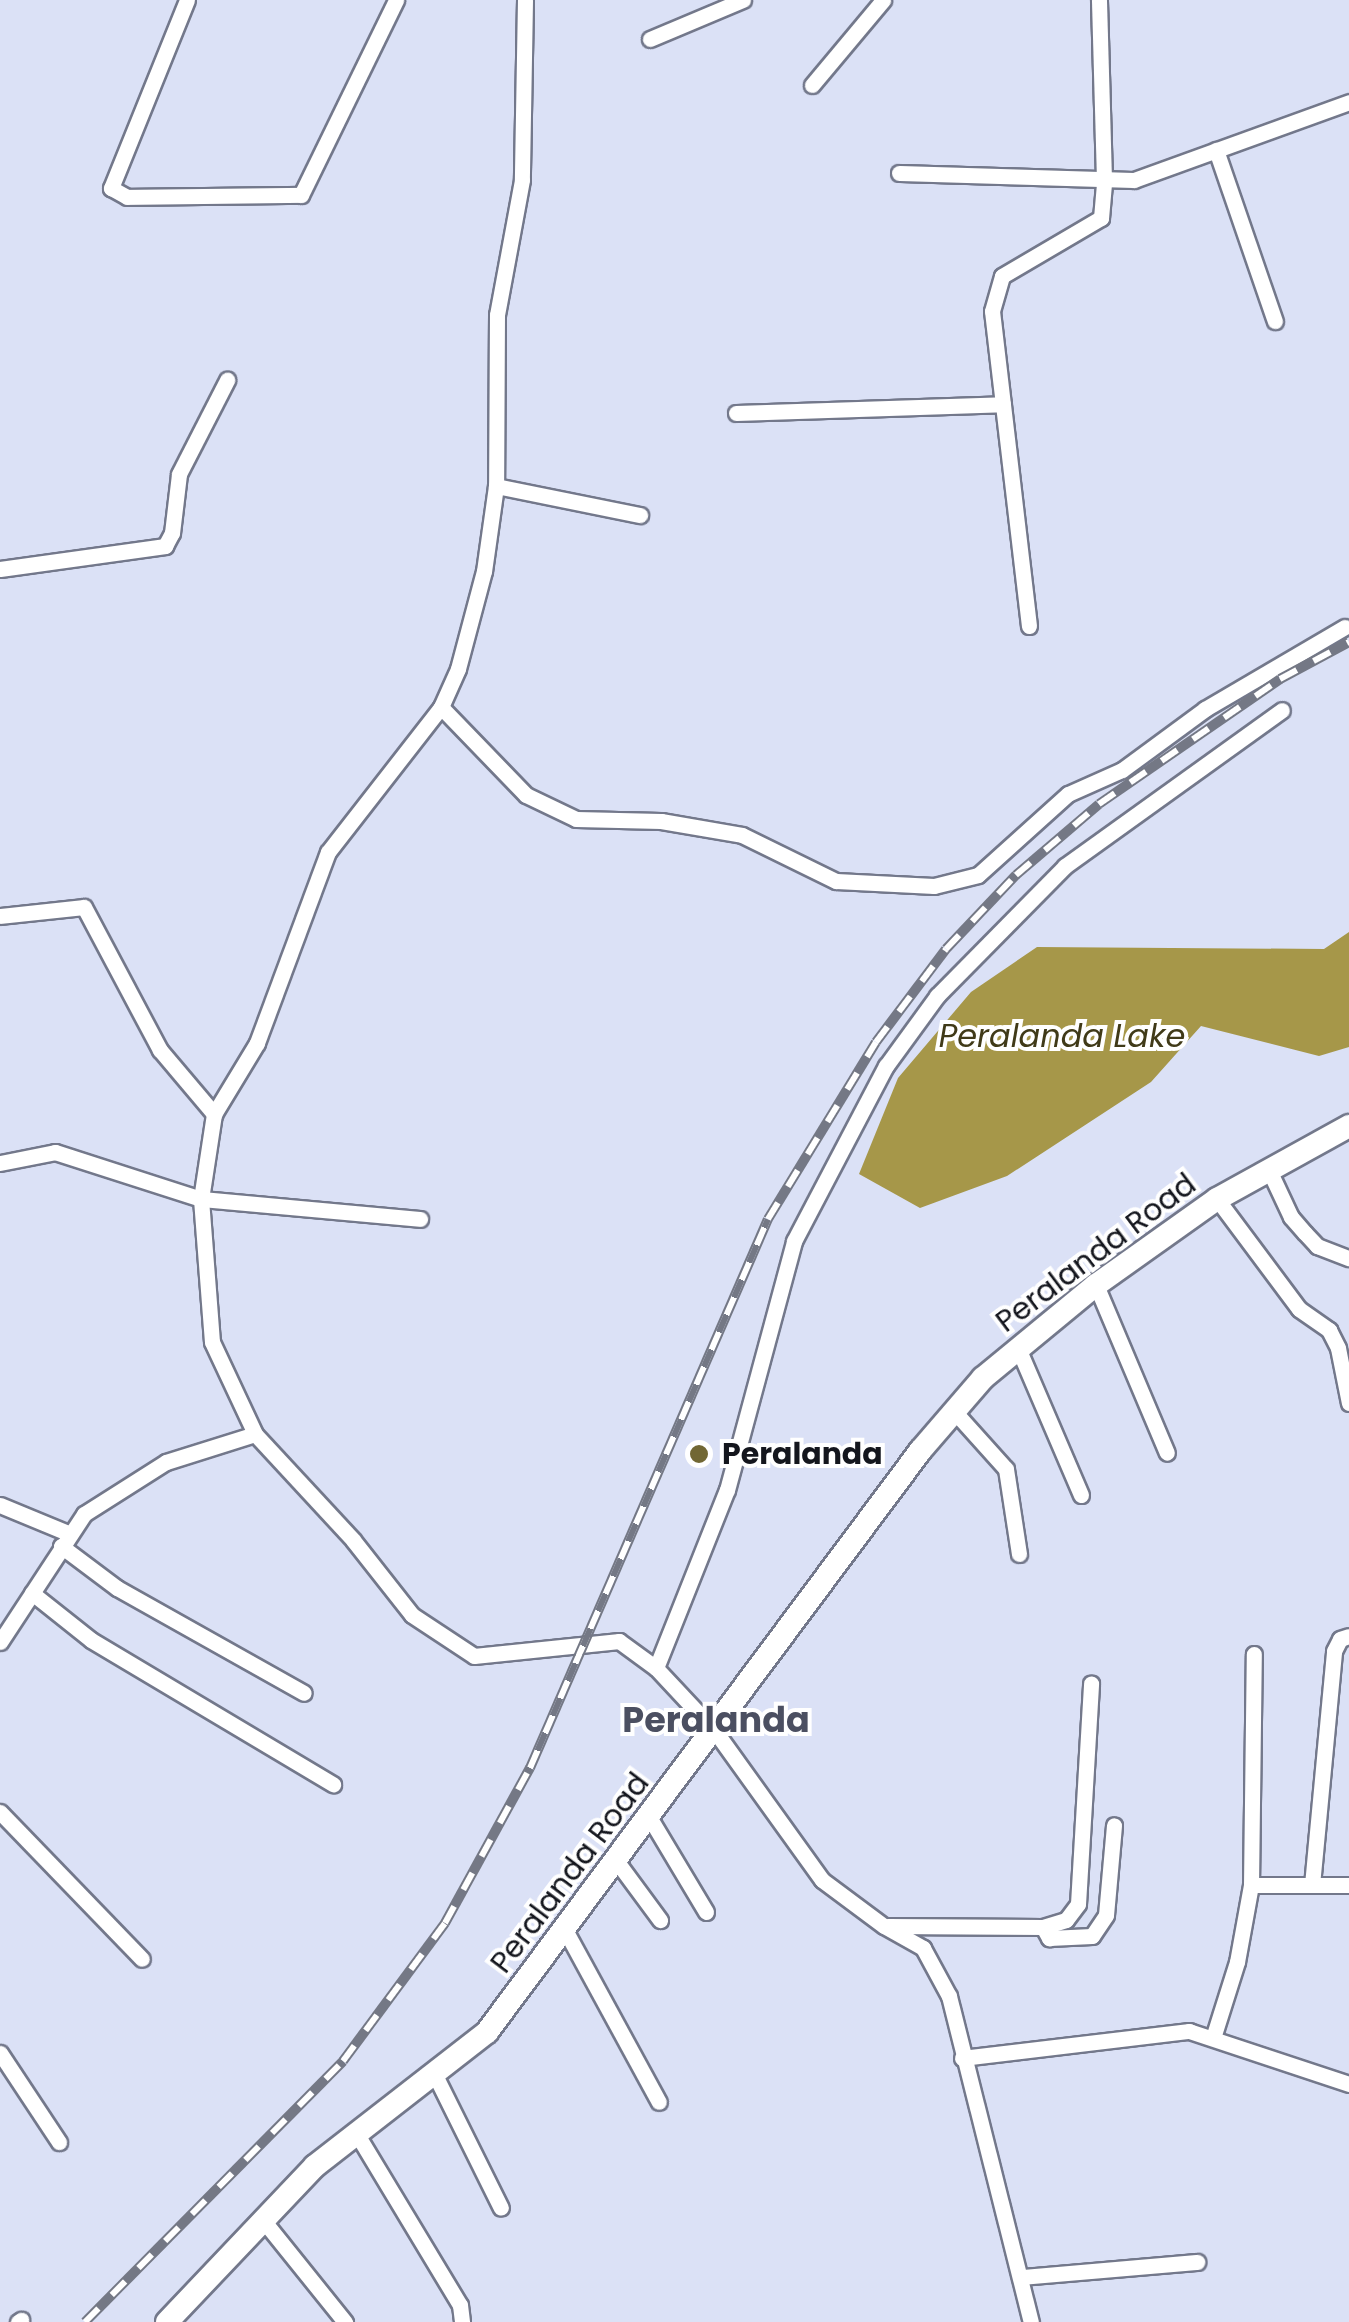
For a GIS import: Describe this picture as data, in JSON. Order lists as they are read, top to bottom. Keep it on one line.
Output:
{"streets":{"main road":["Peralanda Road"]},"districts":["Peralanda"],"water":["Peralanda Lake"],"places":["Peralanda"]}
